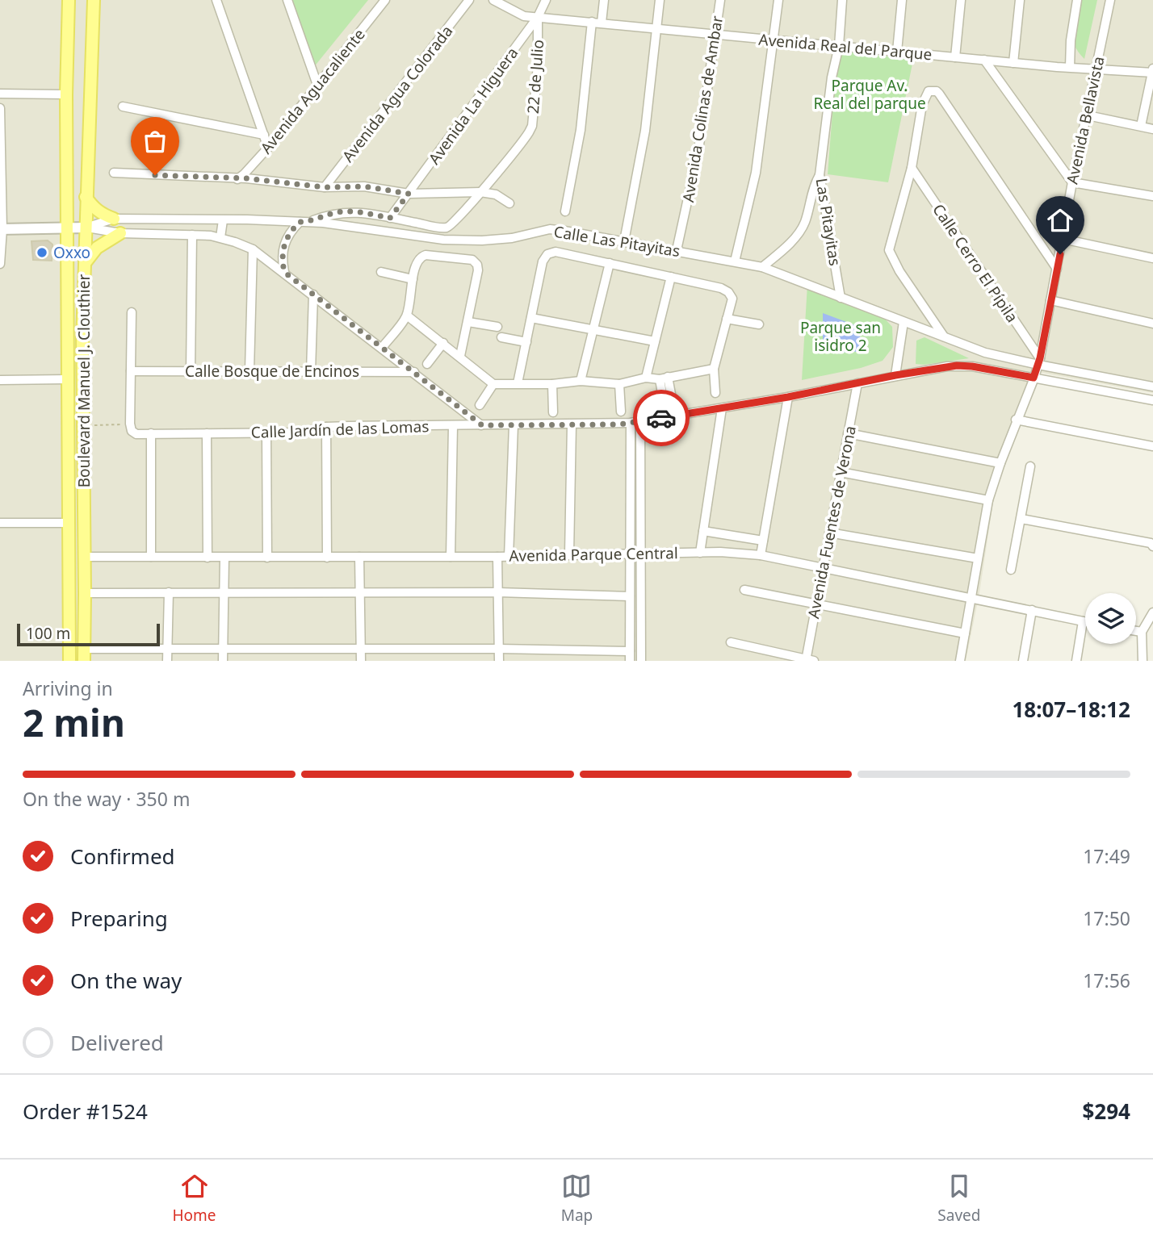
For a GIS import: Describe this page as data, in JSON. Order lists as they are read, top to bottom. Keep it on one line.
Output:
{"streets":{"main road":["Boulevard Manuel J. Clouthier"],"street":["Avenida Real del Parque","22 de Julio","Avenida Aguacaliente","Avenida Agua Colorada","Avenida La Higuera","Avenida Colinas de Ambar","Avenida Bellavista","Las Pitayitas","Calle Las Pitayitas","Calle Cerro El Pípila","Calle Bosque de Encinos","Calle Jardín de las Lomas","Avenida Fuentes de Verona","Avenida Parque Central"]},"crossings":[["Avenida Real del Parque","22 de Julio"],["Avenida Real del Parque","Avenida La Higuera"],["Avenida Real del Parque","Avenida Colinas de Ambar"],["Avenida Real del Parque","Avenida Bellavista"],["Avenida Real del Parque","Las Pitayitas"],["22 de Julio","Avenida La Higuera"],["Avenida Colinas de Ambar","Calle Las Pitayitas"],["Avenida Bellavista","Calle Las Pitayitas"],["Avenida Bellavista","Calle Cerro El Pípila"],["Avenida Bellavista","Calle Jardín de las Lomas"],["Avenida Bellavista","Avenida Parque Central"],["Las Pitayitas","Calle Las Pitayitas"],["Calle Las Pitayitas","Calle Cerro El Pípila"],["Calle Las Pitayitas","Boulevard Manuel J. Clouthier"],["Boulevard Manuel J. Clouthier","Avenida Parque Central"],["Calle Jardín de las Lomas","Avenida Fuentes de Verona"],["Avenida Fuentes de Verona","Avenida Parque Central"]],"parks":["Parque Av. Real del parque","Parque san isidro 2"],"places":["Oxxo"],"scale_bar":"100 m","page":{"scale":"100 m","heading":["2 min","Arriving in","18:07–18:12"],"panel":["Order #1524","$294"],"bar":"On the way · 350 m","list":[["Confirmed","17:49"],["Preparing","17:50"],["On the way","17:56"],"Delivered"],"tabs":["Home","Map","Saved"]}}
